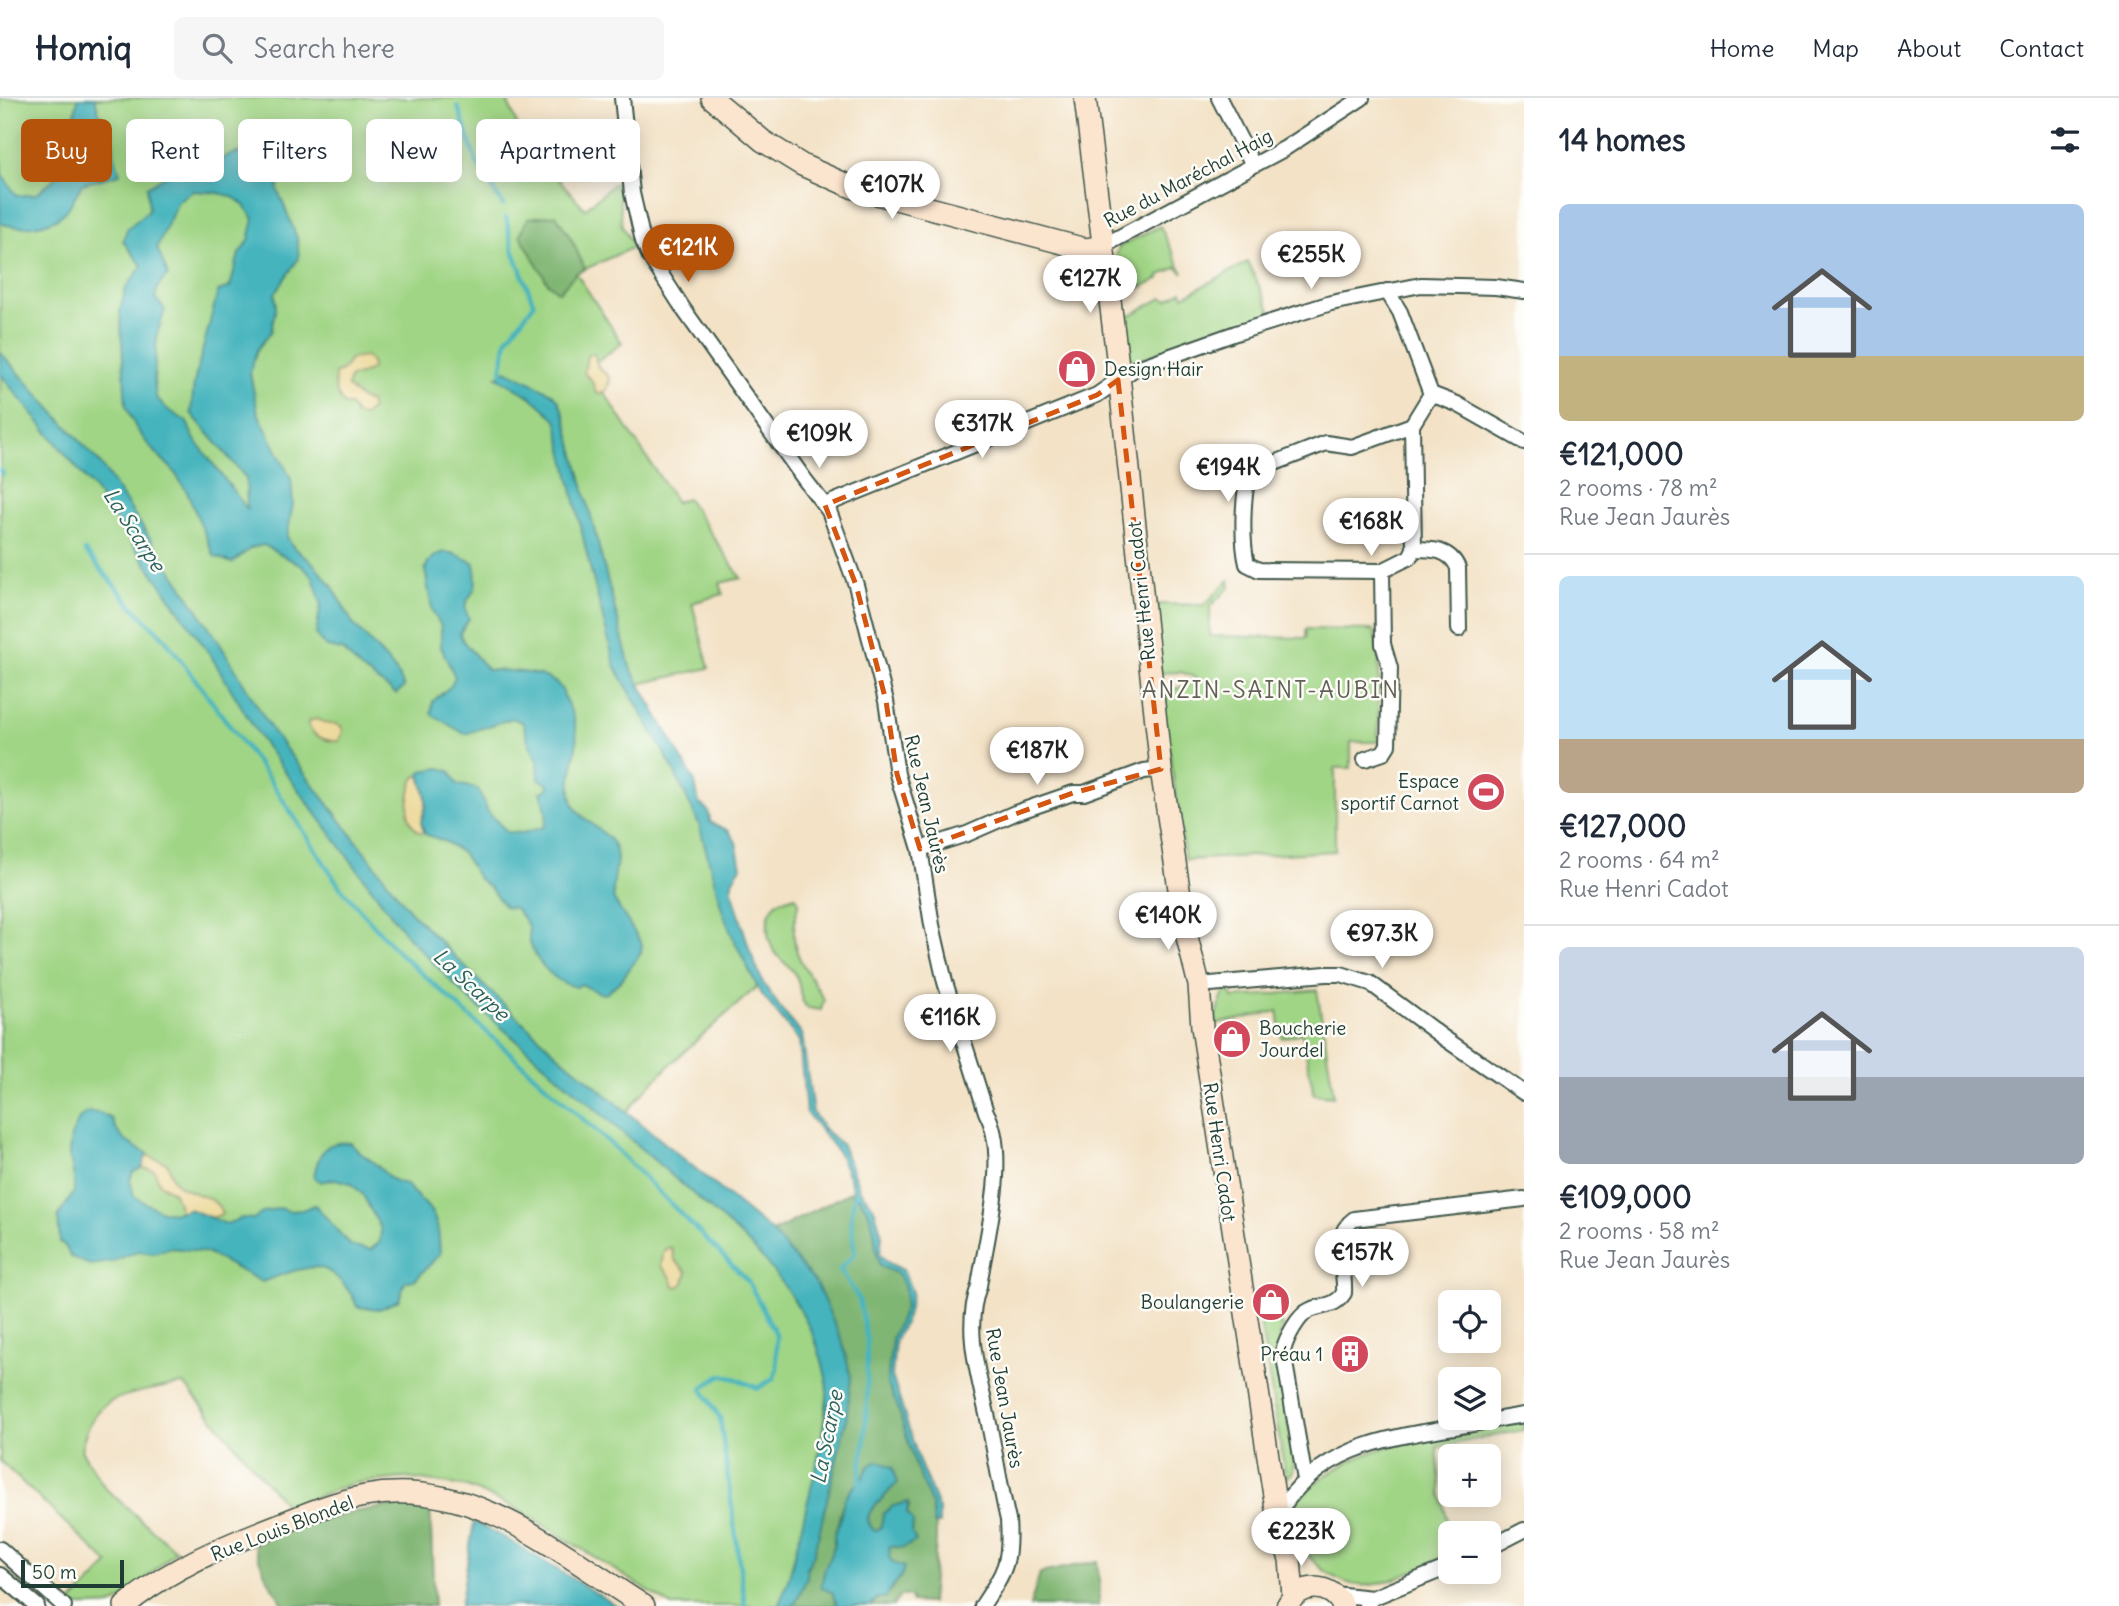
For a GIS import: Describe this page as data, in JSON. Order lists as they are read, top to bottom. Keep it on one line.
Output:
{"streets":{"main road":["Rue Henri Cadot","Rue Louis Blondel"],"street":["Rue du Maréchal Haig","Rue Jean Jaurès"]},"crossings":[["Rue du Maréchal Haig","Rue Henri Cadot"]],"districts":["ANZIN-SAINT-AUBIN"],"water":["La Scarpe"],"places":{"shop":["Design Hair","Boucherie Jourdel","Boulangerie"],"sports":["Espace sportif Carnot"],"building":["Préau 1"]},"scale_bar":"50 m","page":{"header":"Homiq","search":"Search here","nav":["Home","Map","About","Contact"],"heading":"14 homes","chip":["Buy","Rent","Filters","New","Apartment"],"price":["€107K","€121K","€255K","€127K","€317K","€109K","€194K","€168K","€187K","€140K","€97.3K","€116K","€157K","€223K"],"list":[{"name":"€121,000","note":"2 rooms · 78 m² · Rue Jean Jaurès"},{"name":"€127,000","note":"2 rooms · 64 m² · Rue Henri Cadot"},{"name":"€109,000","note":"2 rooms · 58 m² · Rue Jean Jaurès"}],"map_buttons":["+","−"],"scale":"50 m"}}
